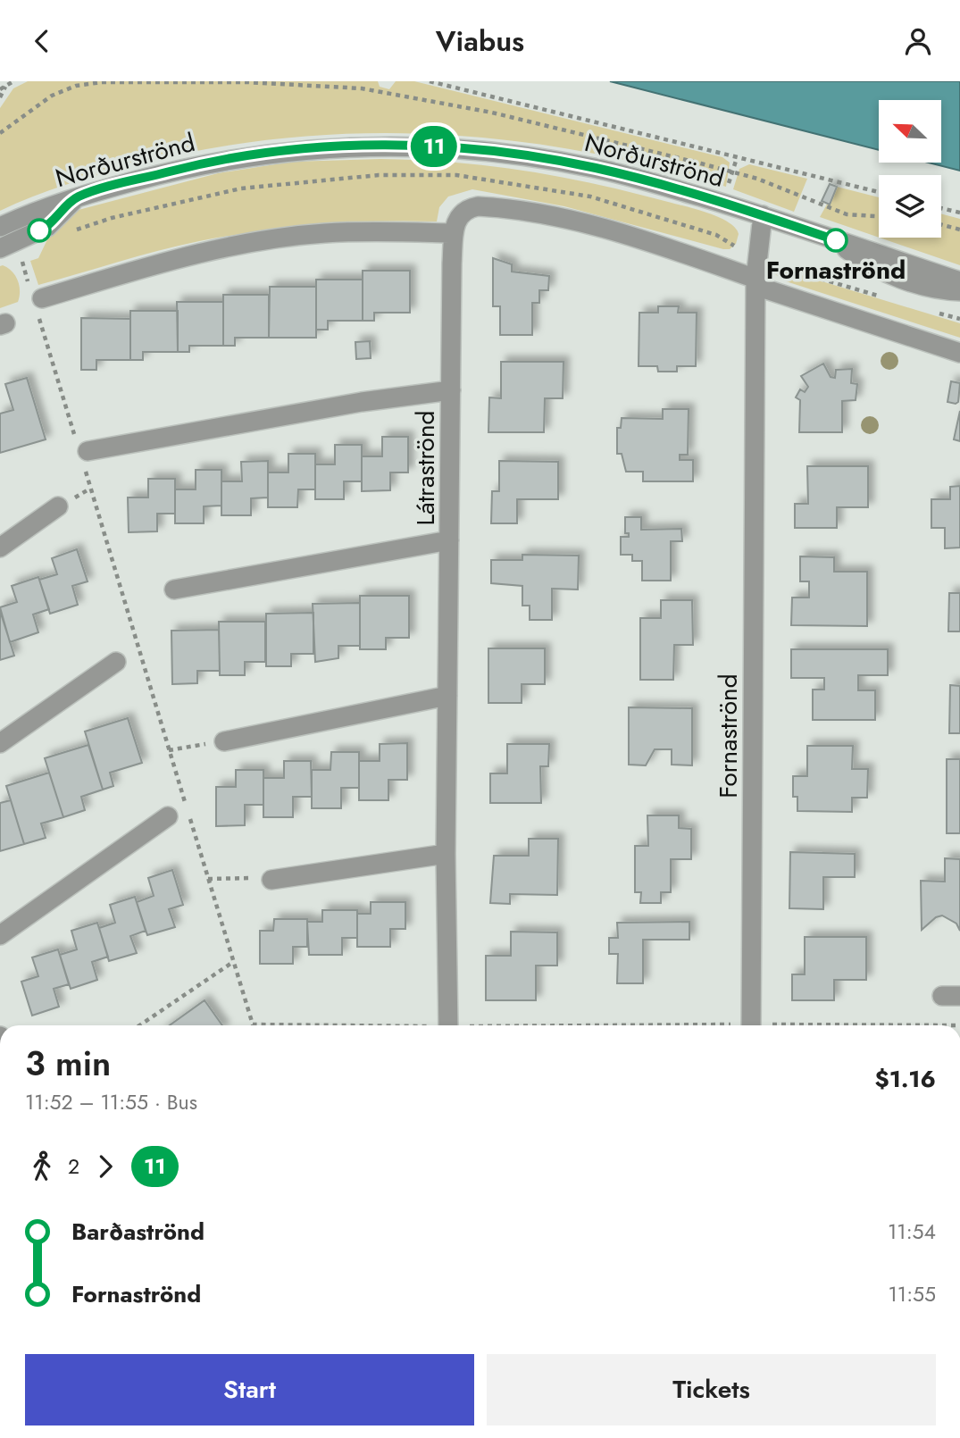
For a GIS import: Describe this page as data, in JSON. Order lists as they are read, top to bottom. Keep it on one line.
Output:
{"streets":{"street":["Norðurströnd","Látraströnd","Fornaströnd"]},"crossings":[["Norðurströnd","Fornaströnd"]],"places":["Fornaströnd"],"lines":["bus line 11"],"north":"top left","page":{"header":"Viabus","on_map":"11","heading":["3 min","11:52 – 11:55 · Bus","$1.16"],"legs":["2","11"],"list":[{"name":"Barðaströnd","value":"11:54"},{"name":"Fornaströnd","value":"11:55"}],"buttons":["Start","Tickets"]}}
